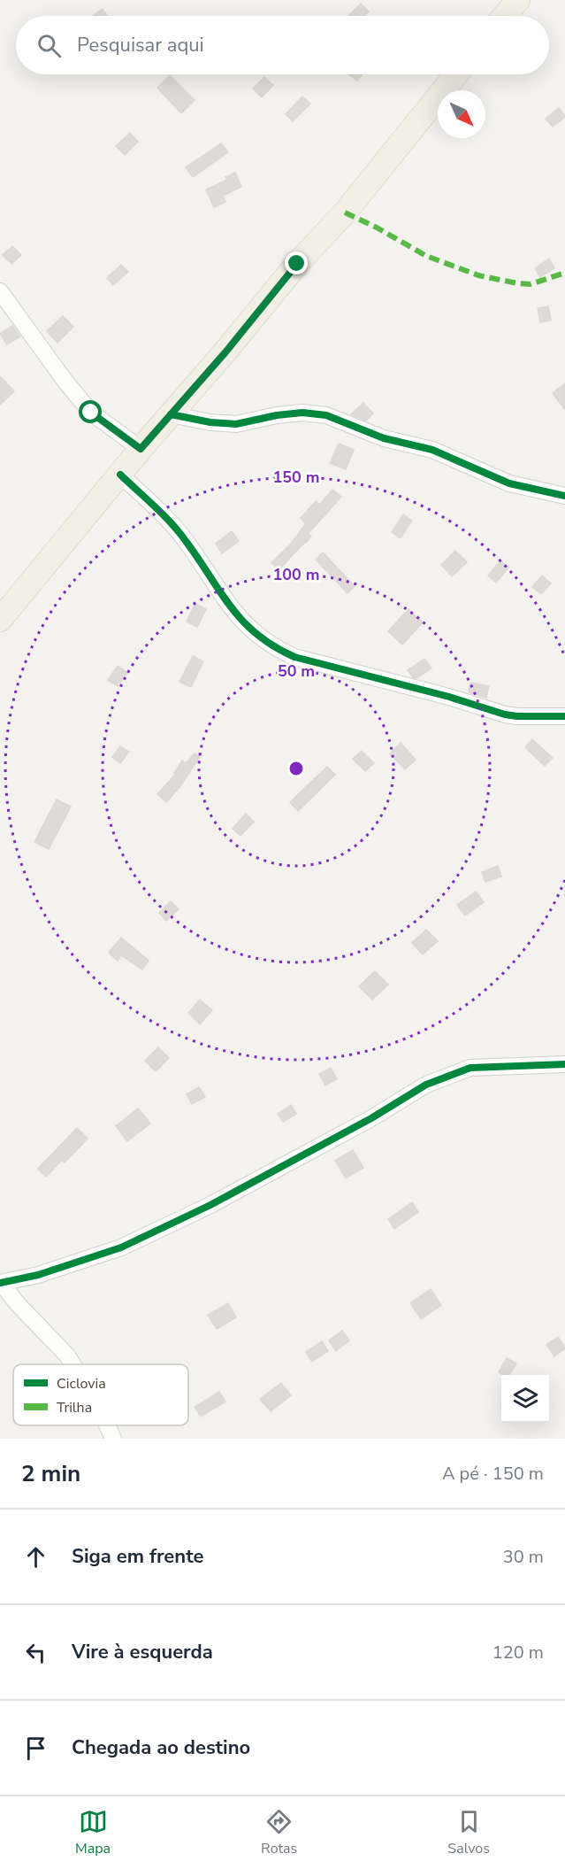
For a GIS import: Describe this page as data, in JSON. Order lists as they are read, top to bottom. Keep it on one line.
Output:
{"legend":["Ciclovia","Trilha"],"north":"bottom right","page":{"search":"Pesquisar aqui","heading":["2 min","A pé · 150 m"],"list":[["Siga em frente","30 m"],["Vire à esquerda","120 m"],"Chegada ao destino"],"nav":["Mapa","Rotas","Salvos"]},"rings":["150 m","100 m","50 m"]}
